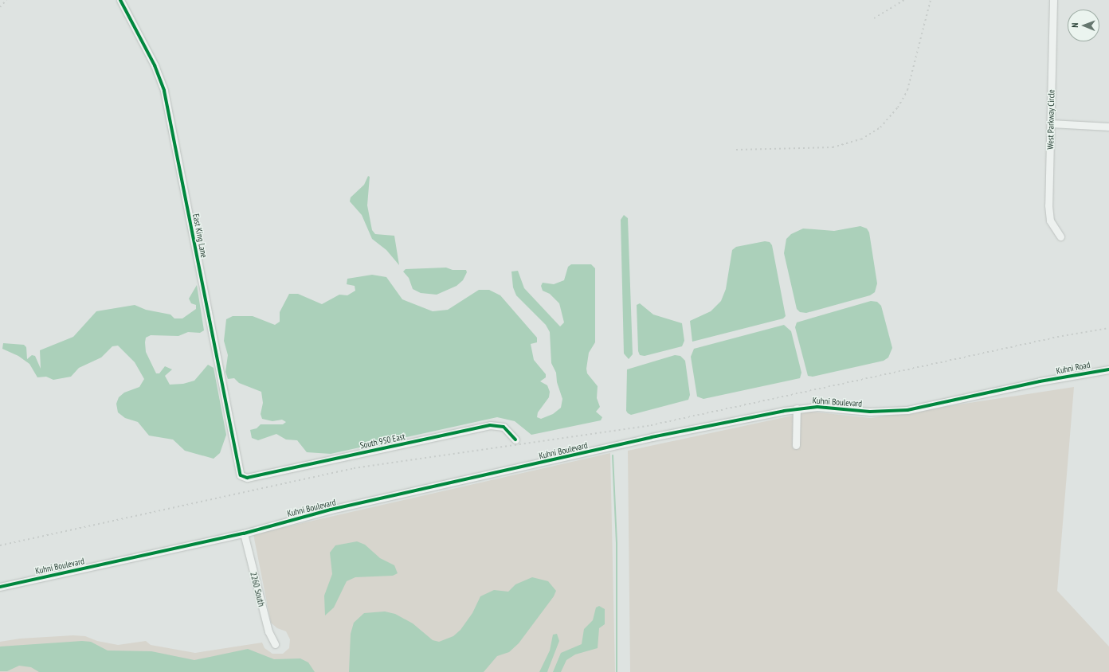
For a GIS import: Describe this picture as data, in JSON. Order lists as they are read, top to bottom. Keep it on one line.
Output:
{"streets":{"street":["West Parkway Circle","East King Lane","Kuhni Road","Kuhni Boulevard","South 950 East","2260 South"]},"crossings":[["East King Lane","South 950 East"],["Kuhni Road","Kuhni Boulevard"],["Kuhni Boulevard","2260 South"]],"north":"left"}
